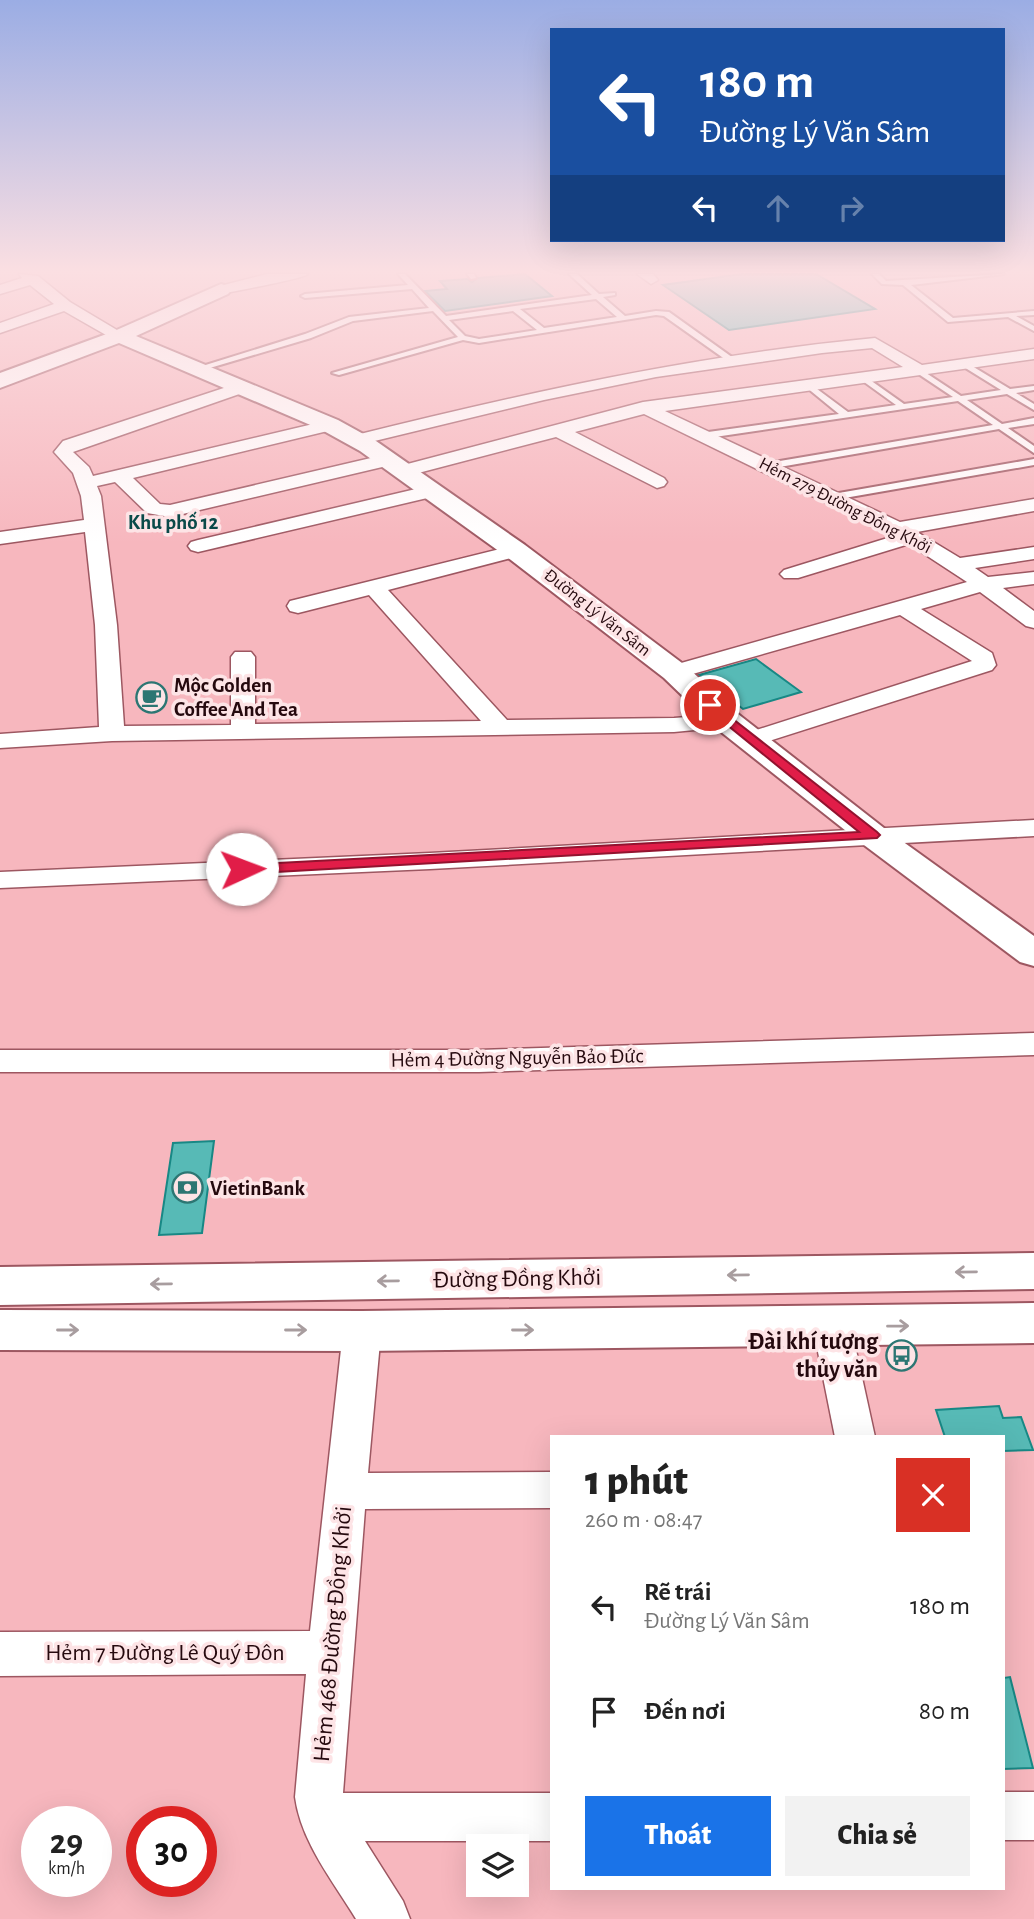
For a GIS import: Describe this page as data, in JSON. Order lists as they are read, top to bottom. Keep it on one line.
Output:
{"streets":{"street":["Hẻm 279 Đường Đồng Khởi","Đường Lý Văn Sâm","Hẻm 4 Đường Nguyễn Bảo Đức","Đường Đồng Khởi","Hẻm 468 Đường Đồng Khởi","Hẻm 7 Đường Lê Quý Đôn"]},"crossings":[["Hẻm 468 Đường Đồng Khởi","Hẻm 7 Đường Lê Quý Đôn"]],"districts":["Khu phố 12"],"places":{"cafe":["Mộc Golden Coffee And Tea"],"bank":["VietinBank"],"bus stop":["Đài khí tượng thủy văn"]},"page":{"turn":["180 m","Đường Lý Văn Sâm"],"heading":["1 phút","260 m · 08:47"],"list":[{"name":"Rẽ trái","note":"Đường Lý Văn Sâm","value":"180 m"},{"name":"Đến nơi","value":"80 m"}],"buttons":["Thoát","Chia sẻ"],"speed":"29 km/h","limit":"30"}}
